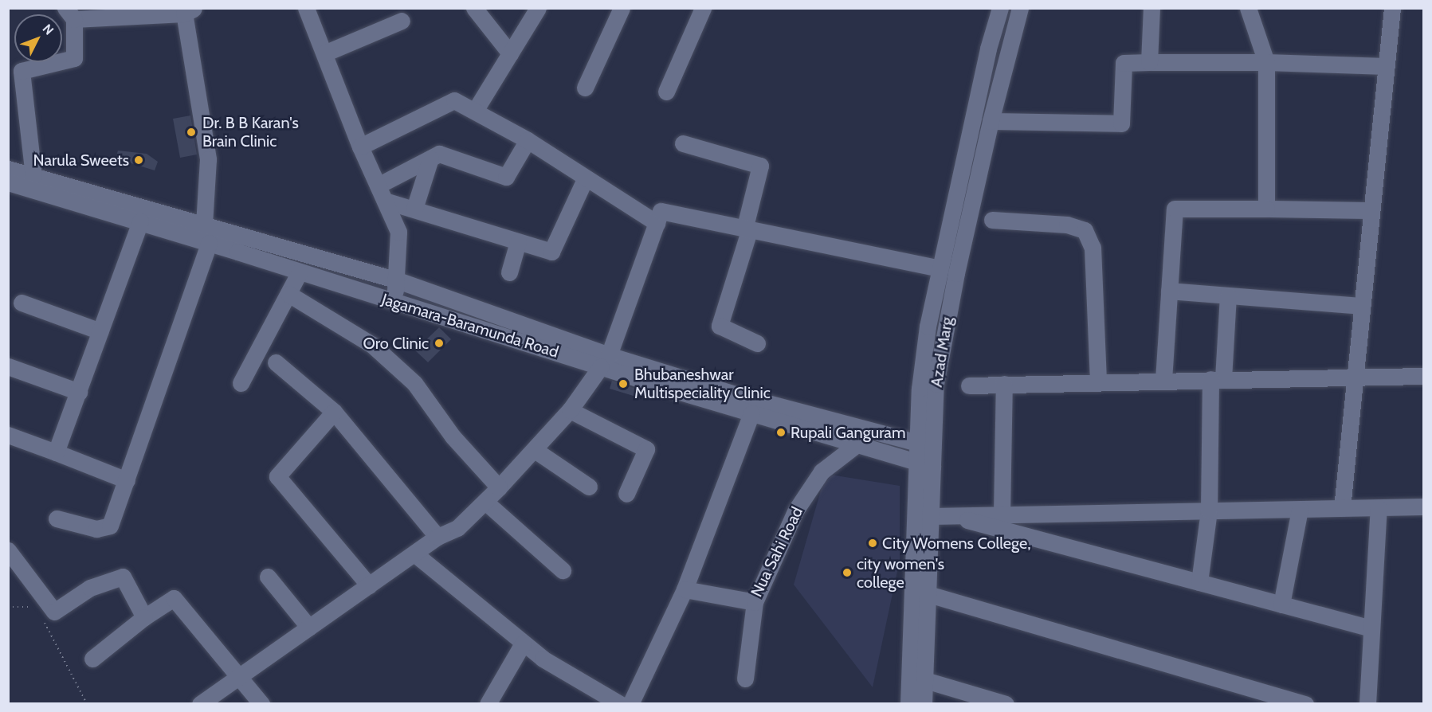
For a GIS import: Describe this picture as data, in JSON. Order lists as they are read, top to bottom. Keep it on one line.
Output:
{"streets":{"street":["Jagamara-Baramunda Road","Azad Marg","Nua Sahi Road"]},"crossings":[["Jagamara-Baramunda Road","Azad Marg"],["Jagamara-Baramunda Road","Nua Sahi Road"]],"places":["Dr. B B Karan's Brain Clinic","Narula Sweets","Oro Clinic","Bhubaneshwar Multispeciality Clinic","Rupali Ganguram","City Womens College,","city women's college"],"north":"top right"}
